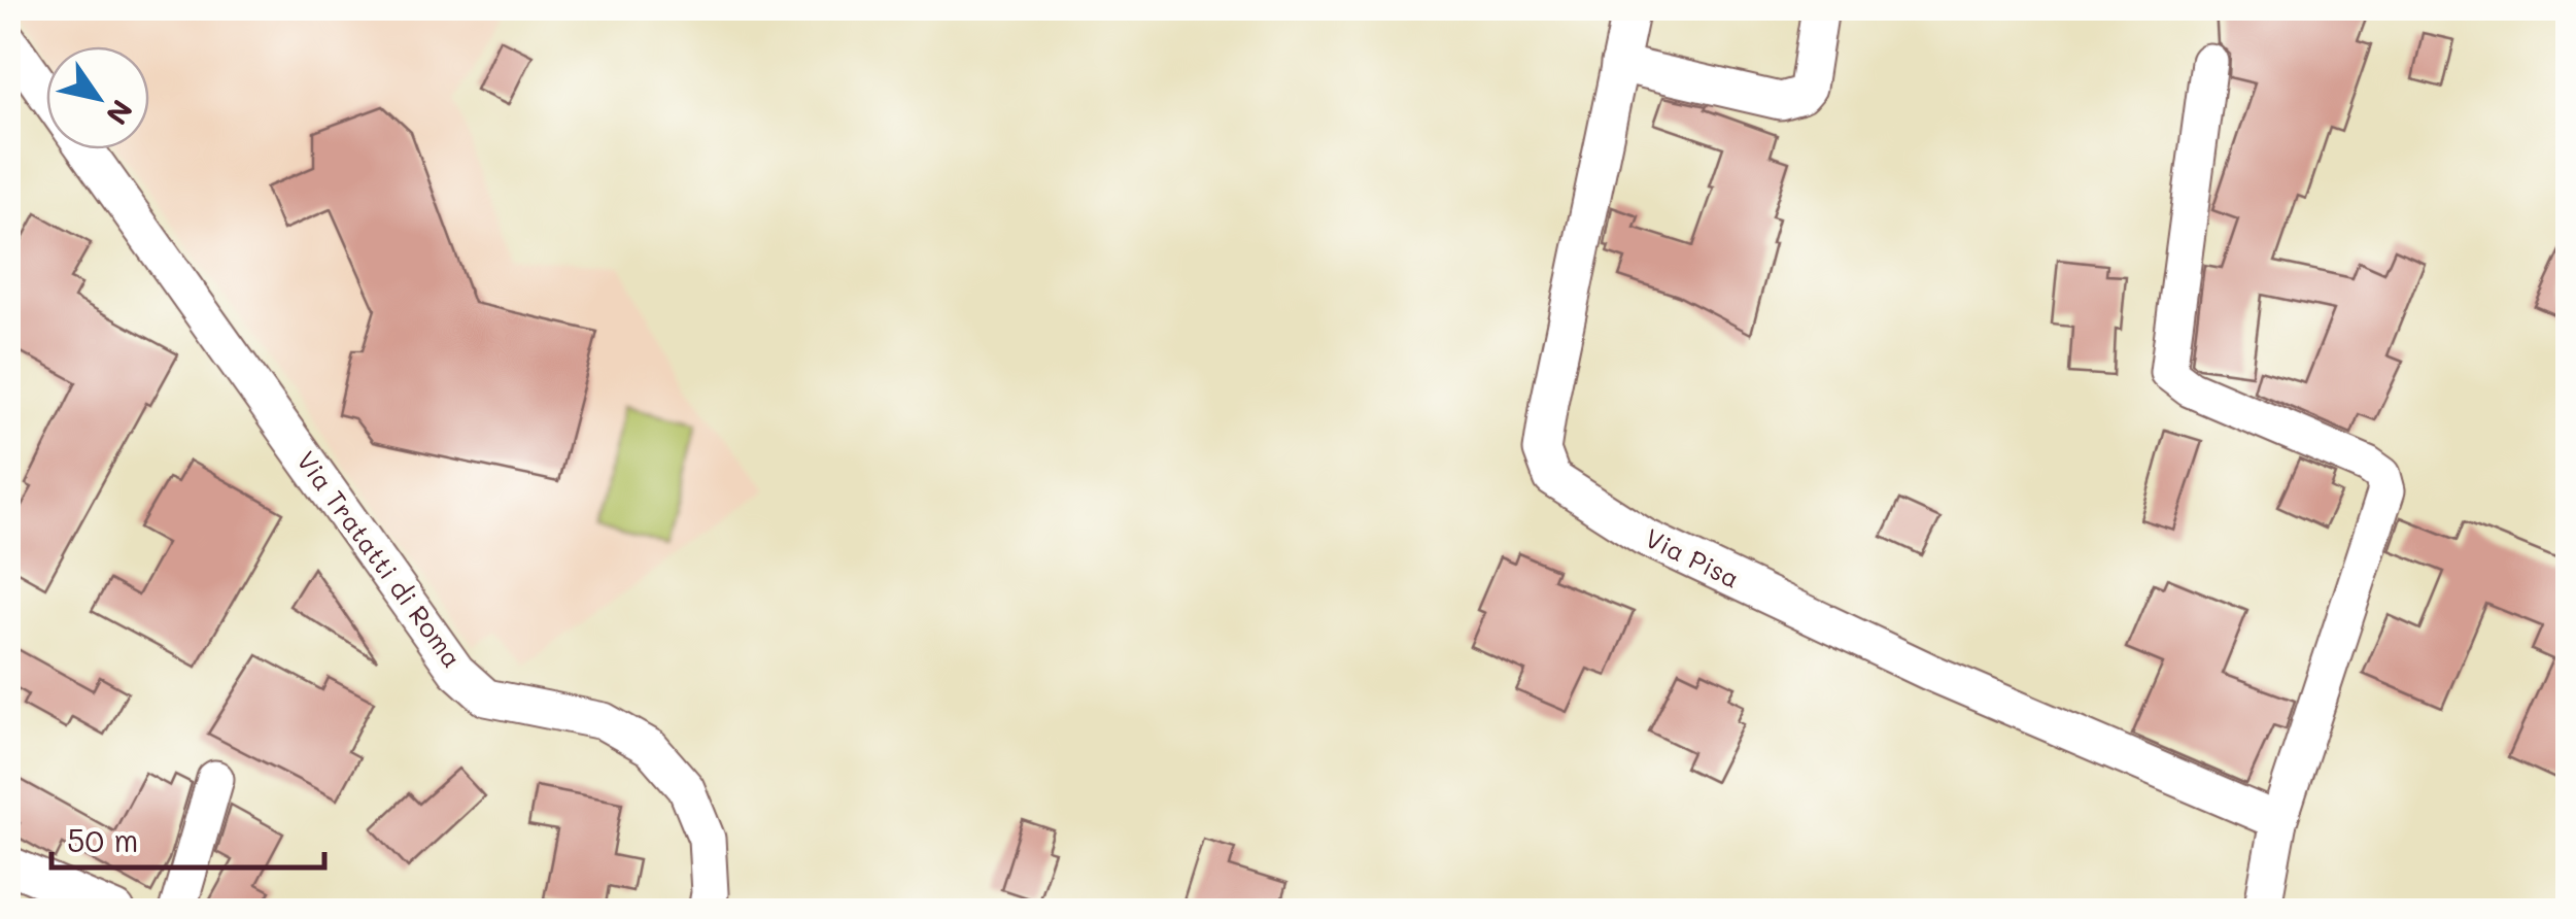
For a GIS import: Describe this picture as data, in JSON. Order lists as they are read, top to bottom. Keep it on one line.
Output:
{"streets":{"street":["Via Pisa","Via Tratatti di Roma"]},"scale_bar":"50 m","north":"bottom right"}
